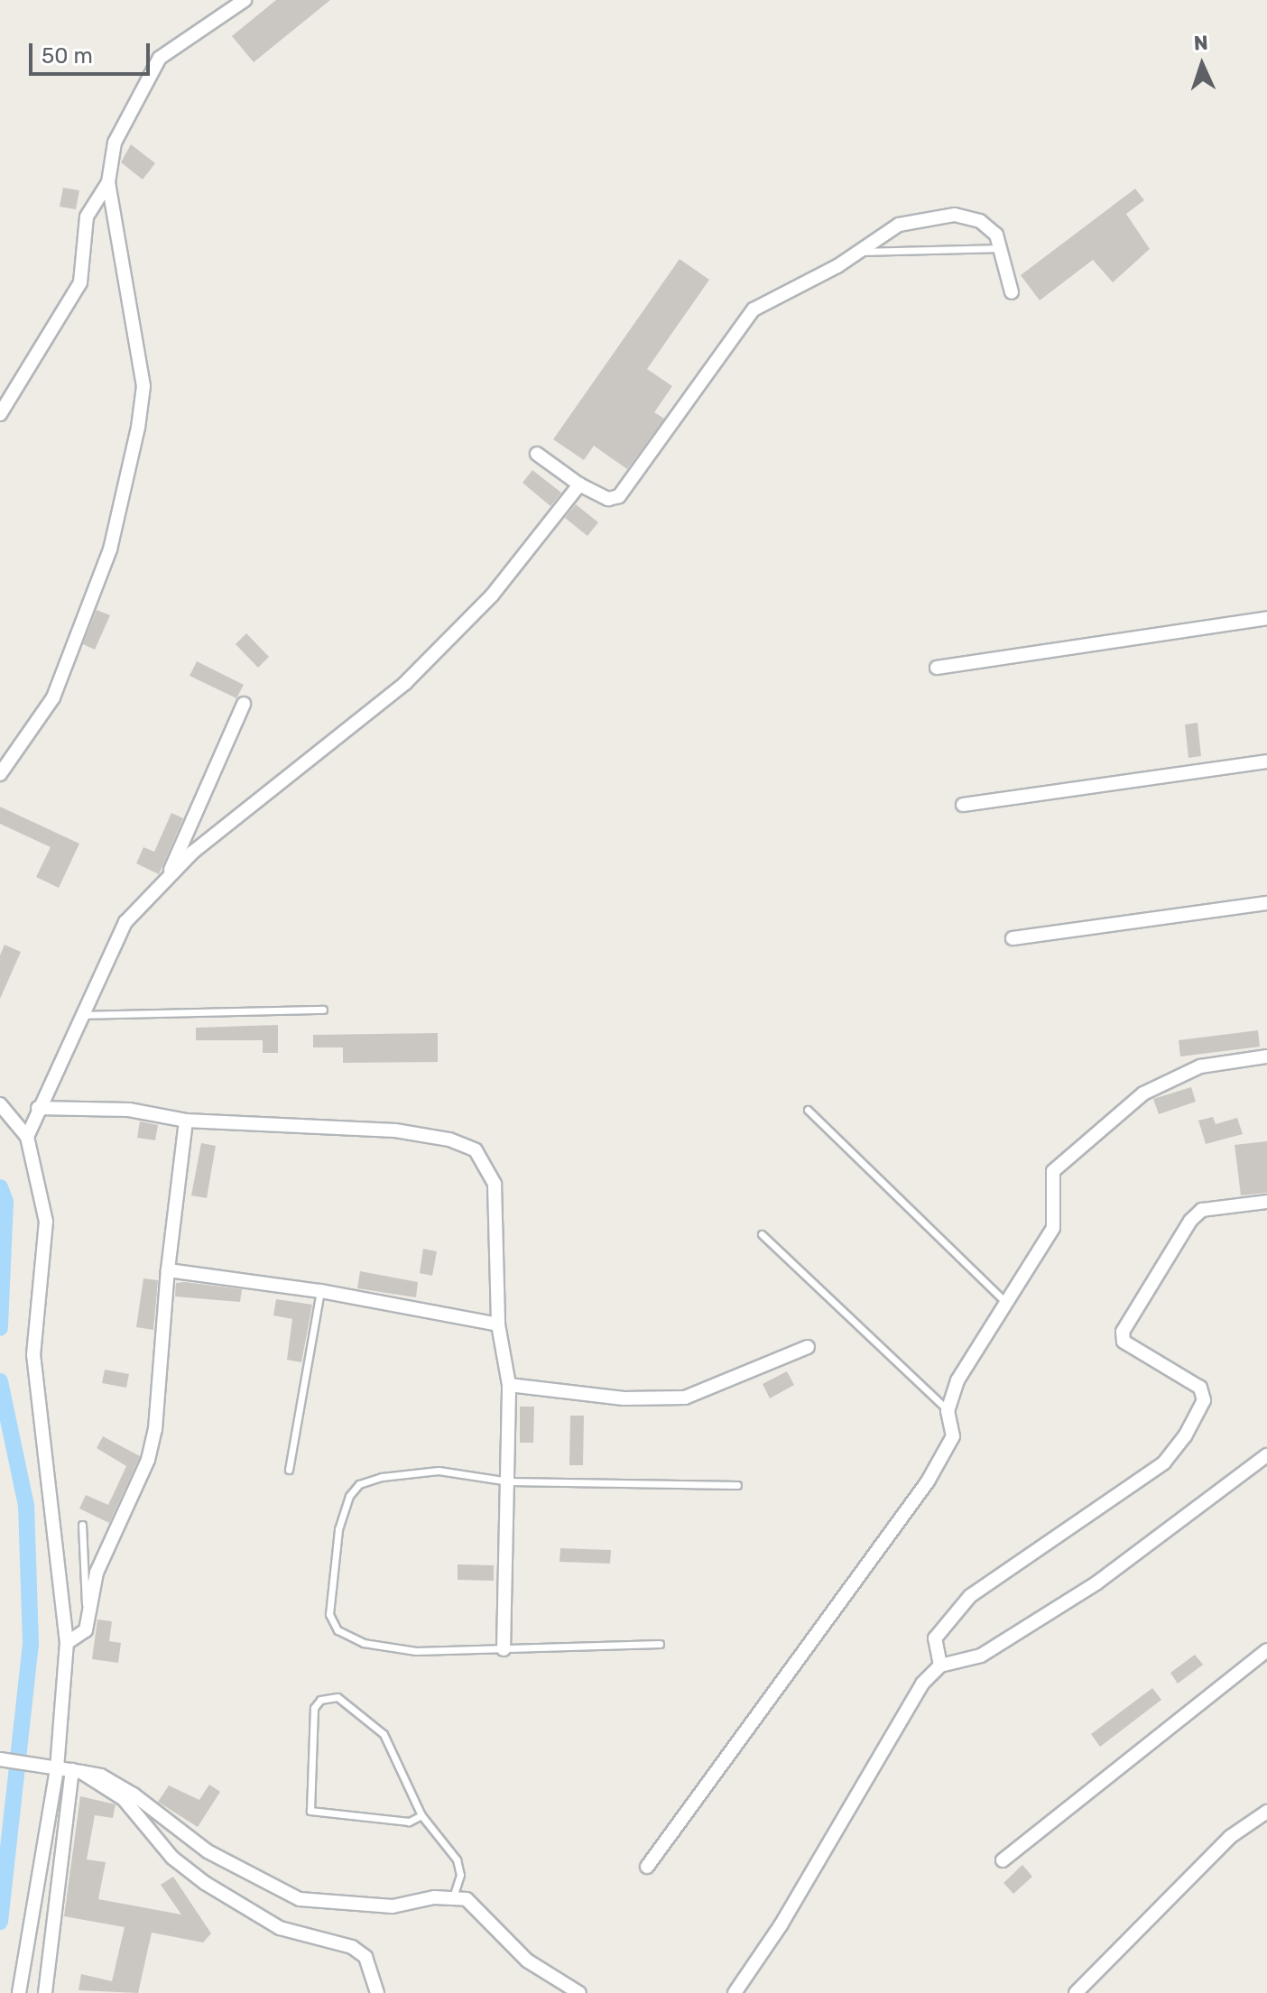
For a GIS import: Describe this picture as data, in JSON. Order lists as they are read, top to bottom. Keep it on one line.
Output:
{"scale_bar":"50 m","north":"top"}
